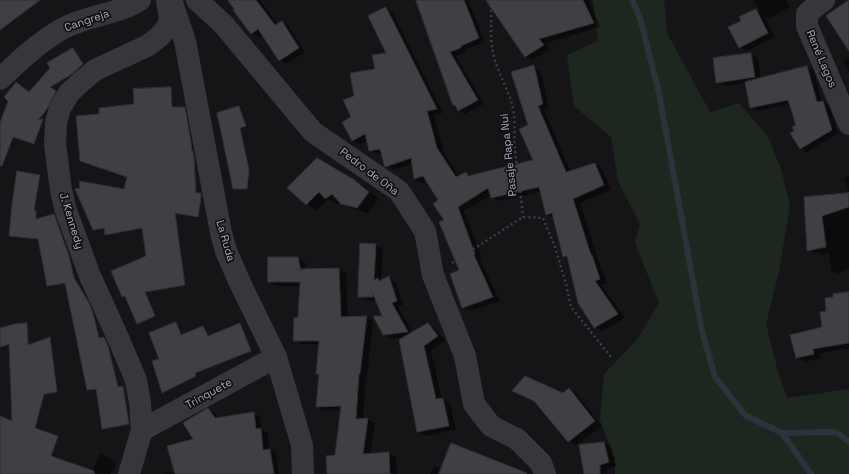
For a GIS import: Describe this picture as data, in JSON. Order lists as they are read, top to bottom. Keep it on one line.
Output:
{"streets":{"street":["Cangreja","René Lagos","Pedro de Oña","J. Kennedy","La Ruda","Trinquete"],"path":["Pasaje Rapa Nui"]},"crossings":[["J. Kennedy","Trinquete"],["La Ruda","Trinquete"]]}
